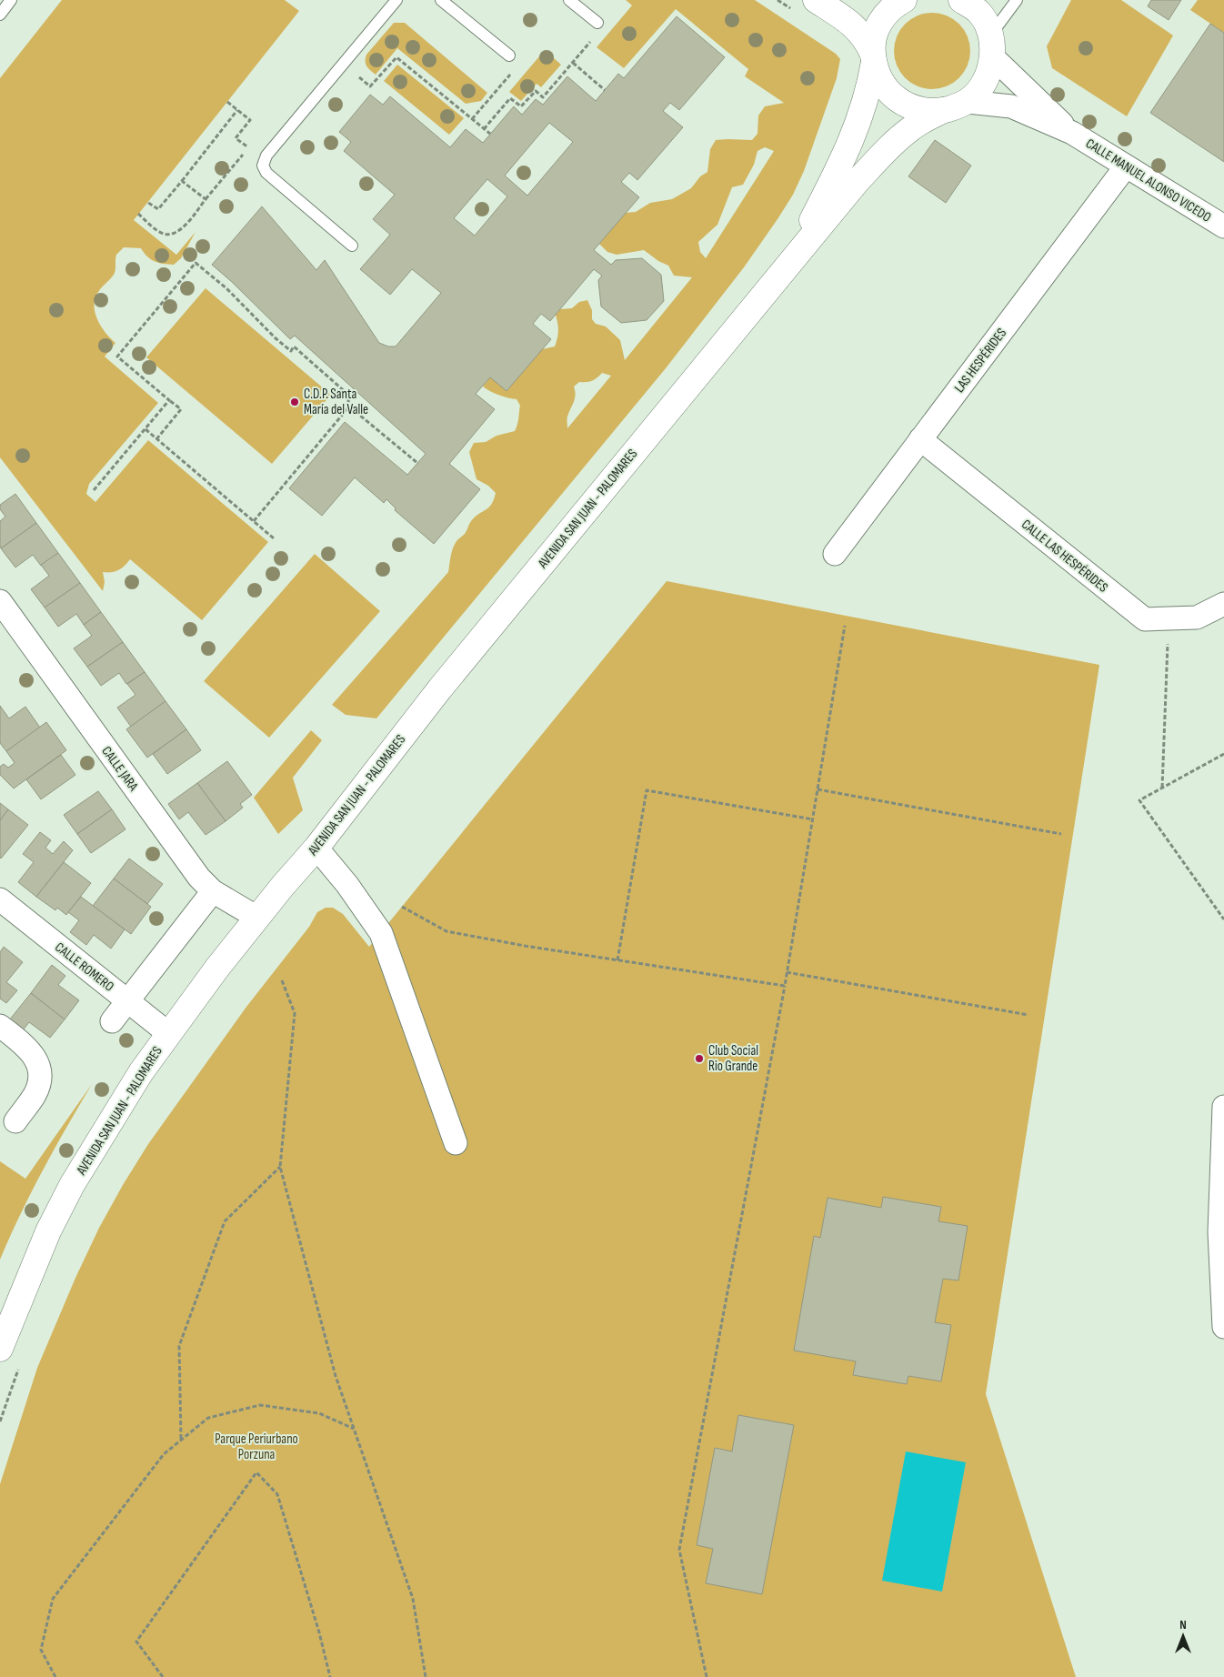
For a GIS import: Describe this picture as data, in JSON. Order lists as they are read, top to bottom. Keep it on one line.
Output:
{"streets":{"street":["CALLE MANUEL ALONSO VICEDO","LAS HESPÉRIDES","AVENIDA SAN JUAN - PALOMARES","CALLE LAS HESPÉRIDES","CALLE JARA","CALLE ROMERO"]},"crossings":[["CALLE MANUEL ALONSO VICEDO","LAS HESPÉRIDES"],["LAS HESPÉRIDES","CALLE LAS HESPÉRIDES"],["AVENIDA SAN JUAN - PALOMARES","CALLE JARA"],["AVENIDA SAN JUAN - PALOMARES","CALLE ROMERO"]],"parks":["Parque Periurbano Porzuna"],"places":["C.D.P. Santa María del Valle","Club Social Rio Grande"],"north":"top"}
